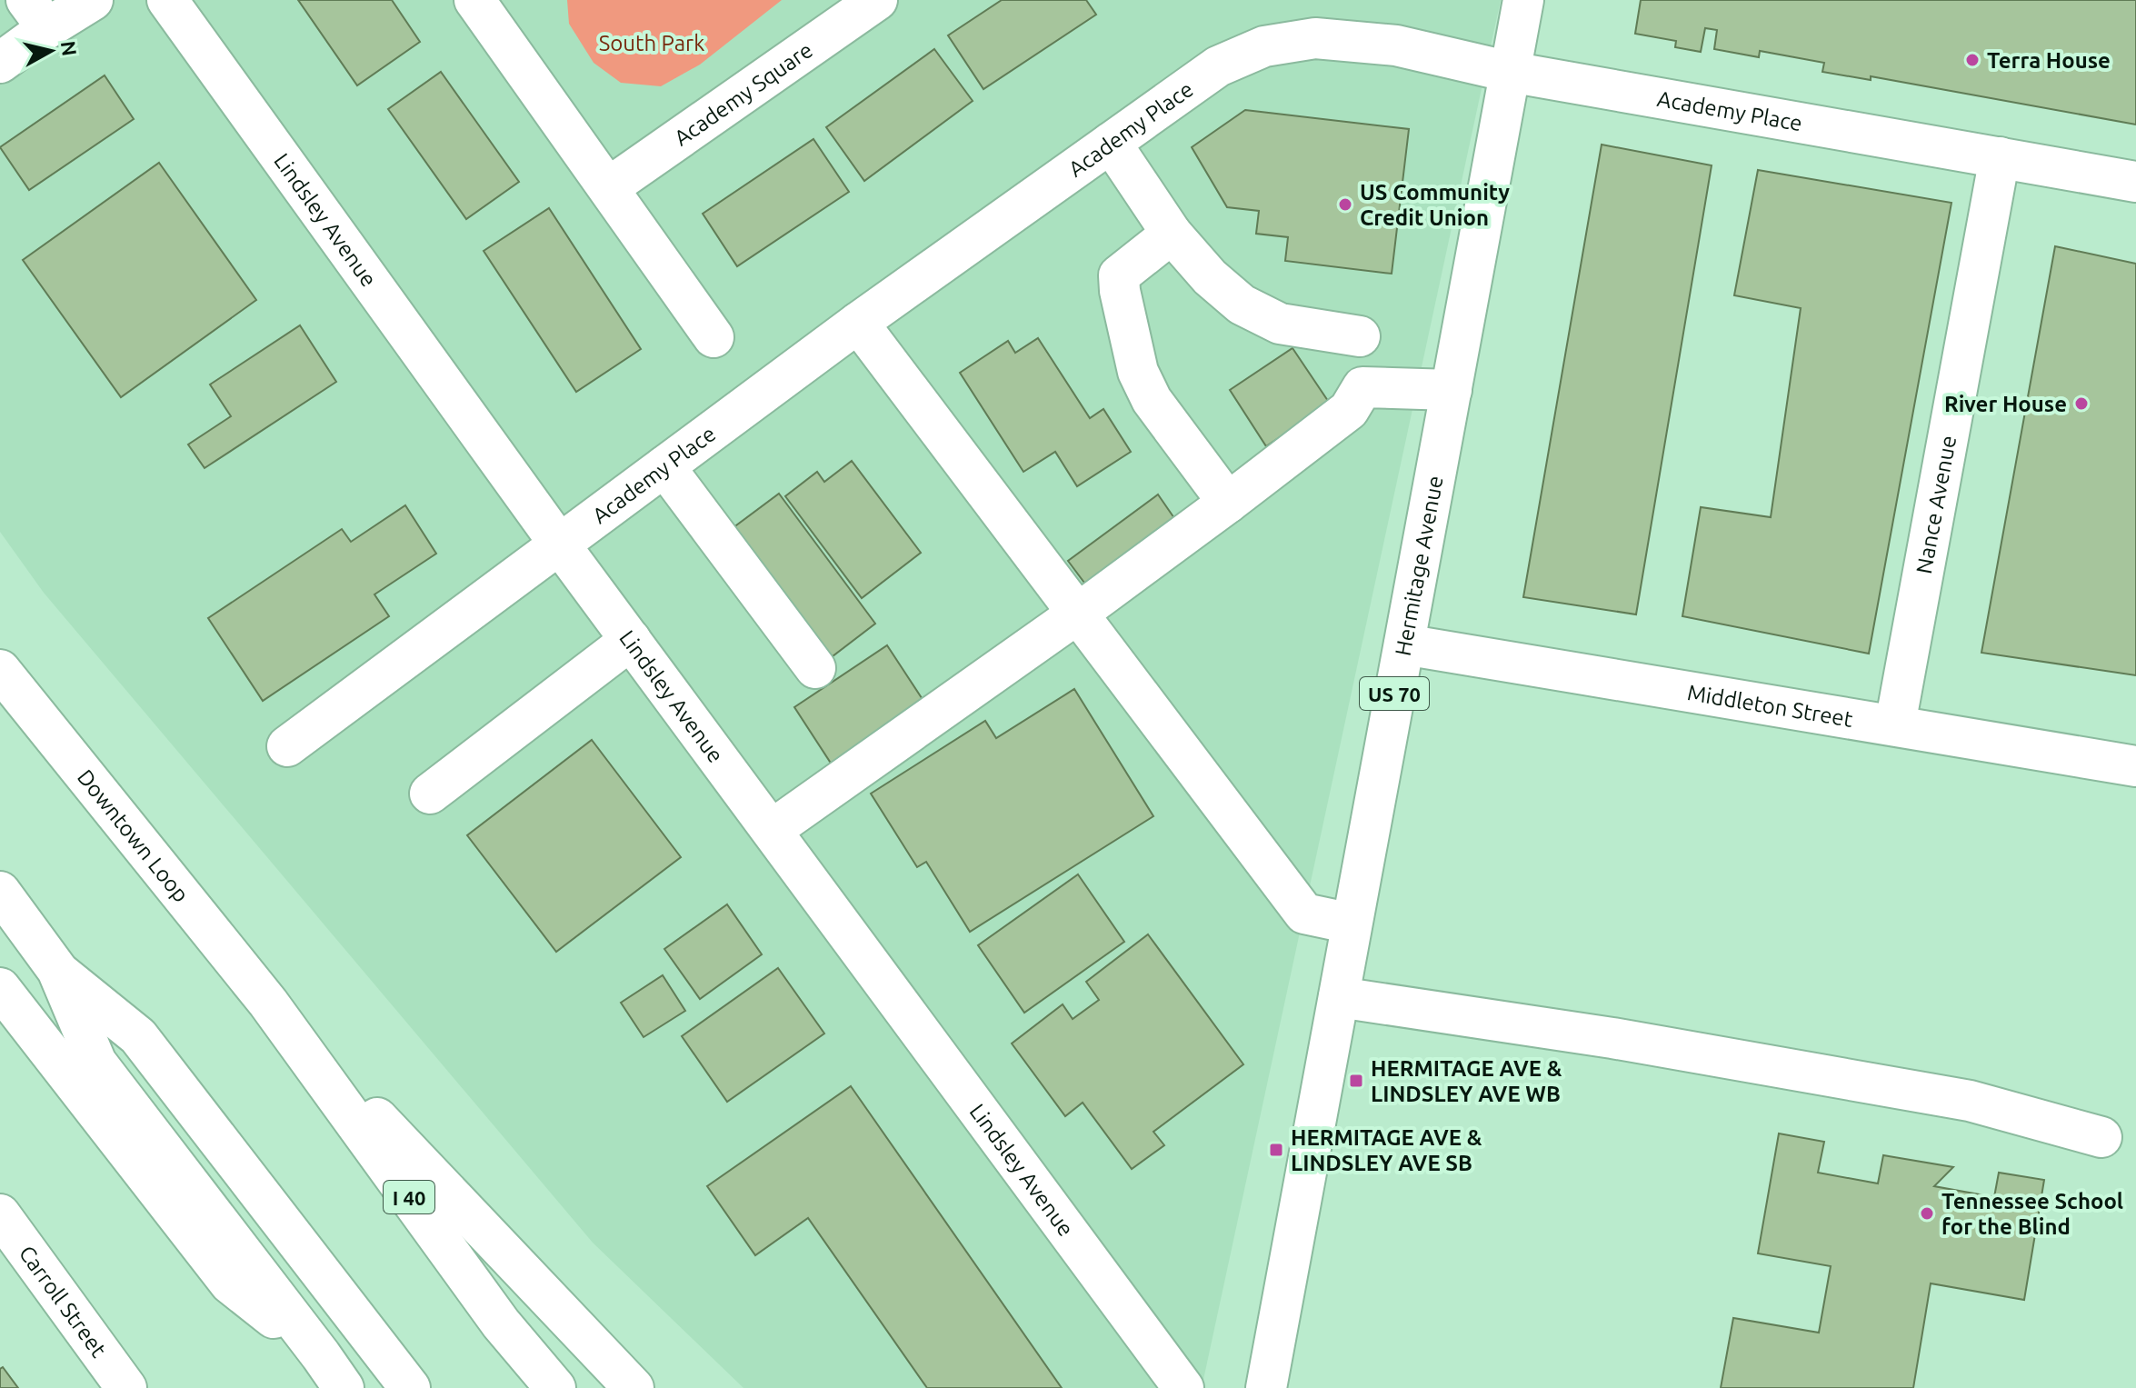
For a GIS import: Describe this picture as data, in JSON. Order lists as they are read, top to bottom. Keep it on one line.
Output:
{"streets":{"main road":["Academy Square","Academy Place","Lindsley Avenue","Nance Avenue","Hermitage Avenue","US 70","Middleton Street","Downtown Loop","I 40","Carroll Street"]},"crossings":[["Academy Place","Lindsley Avenue"],["Academy Place","Nance Avenue"],["Academy Place","Hermitage Avenue"],["Nance Avenue","Middleton Street"],["Hermitage Avenue","Middleton Street"],["Downtown Loop","I 40"]],"parks":["South Park"],"places":{"other":["Terra House","US Community Credit Union","River House","Tennessee School for the Blind"],"transit":["HERMITAGE AVE & LINDSLEY AVE WB","HERMITAGE AVE & LINDSLEY AVE SB"]},"north":"right"}
